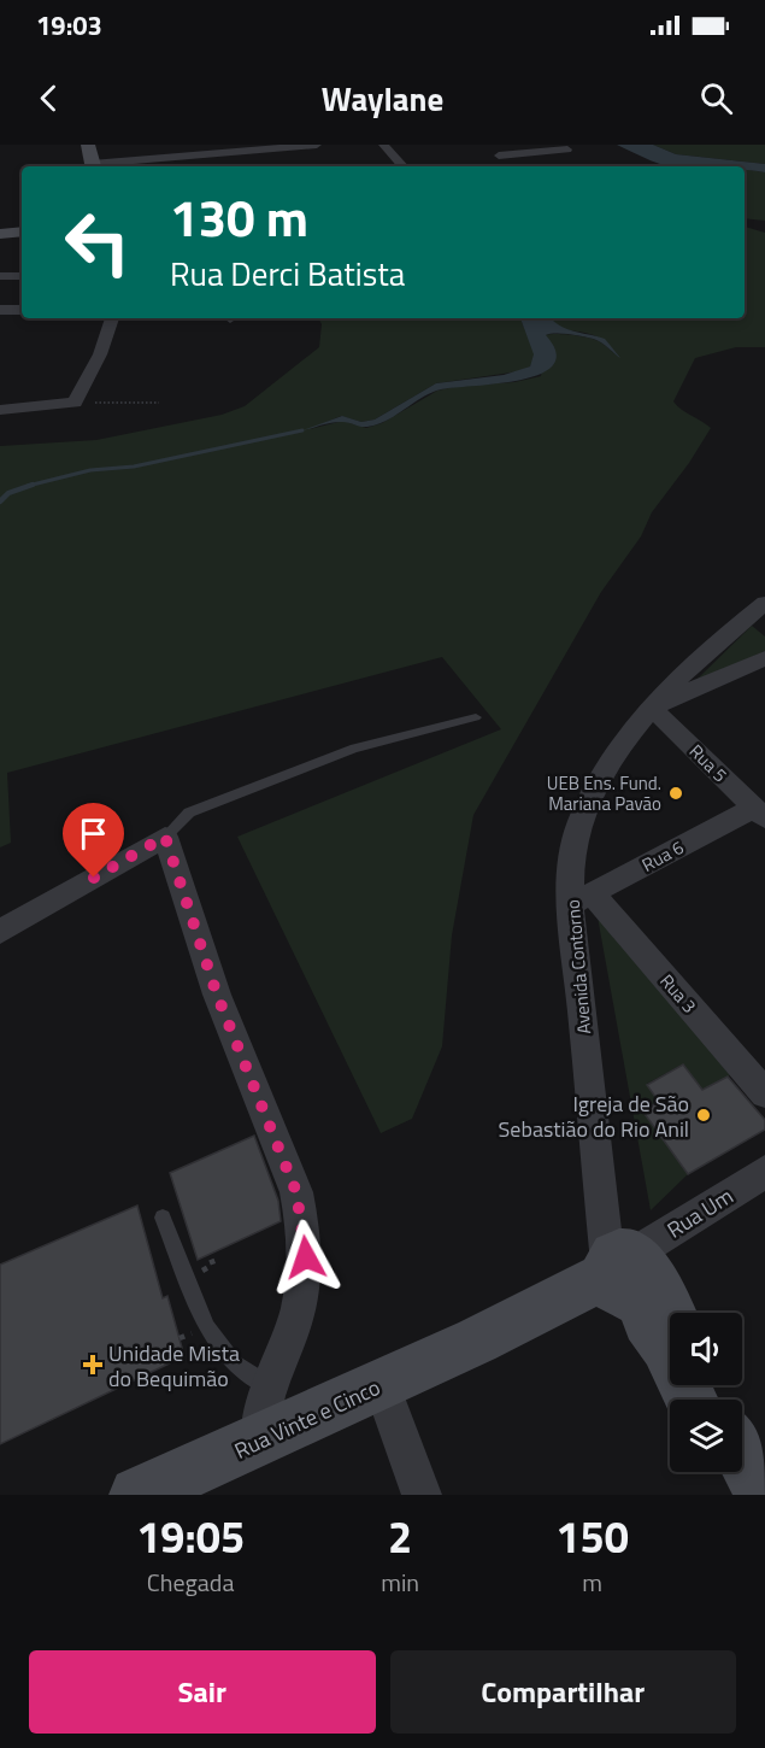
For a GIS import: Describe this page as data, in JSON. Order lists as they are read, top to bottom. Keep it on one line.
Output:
{"streets":{"street":["Rua 5","Rua 6","Avenida Contorno","Rua 3","Rua Um","Rua Vinte e Cinco"]},"crossings":[["Rua 5","Rua 6"],["Rua 5","Avenida Contorno"],["Rua 6","Avenida Contorno"],["Rua 6","Rua 3"],["Avenida Contorno","Rua 3"],["Avenida Contorno","Rua Um"],["Avenida Contorno","Rua Vinte e Cinco"],["Rua Um","Rua Vinte e Cinco"]],"places":{"other":["UEB Ens. Fund. Mariana Pavão","Igreja de São Sebastião do Rio Anil"],"health":["Unidade Mista do Bequimão"]},"page":{"status":"19:03","header":"Waylane","turn":["130 m","Rua Derci Batista"],"eta":["19:05","Chegada","2","min","150","m"],"buttons":["Sair","Compartilhar"]}}
